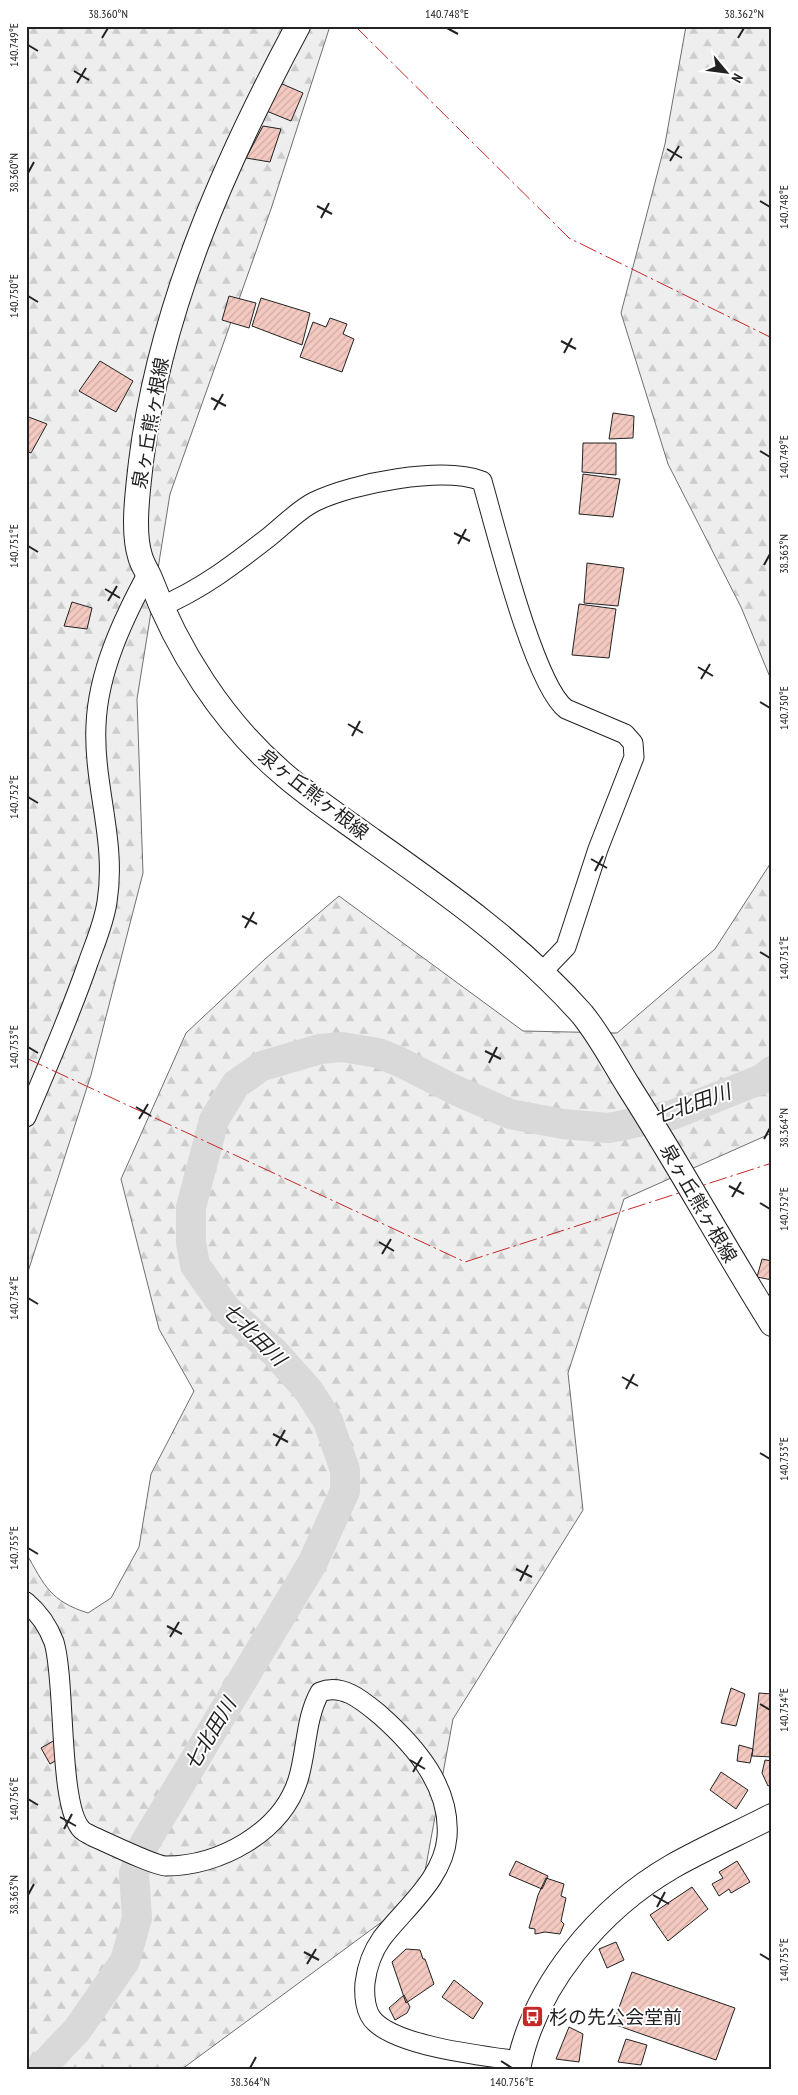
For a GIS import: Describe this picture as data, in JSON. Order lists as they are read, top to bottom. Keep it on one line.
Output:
{"streets":{"main road":["泉ヶ丘熊ヶ根線"]},"water":["七北田川"],"places":{"bus stop":["杉の先公会堂前"]},"north":"bottom right","coordinates":["38.360°N","140.748°E","38.362°N","140.749°E","140.750°E","140.751°E","38.363°N","140.752°E","140.753°E","38.364°N","140.754°E","140.755°E","140.756°E"]}
